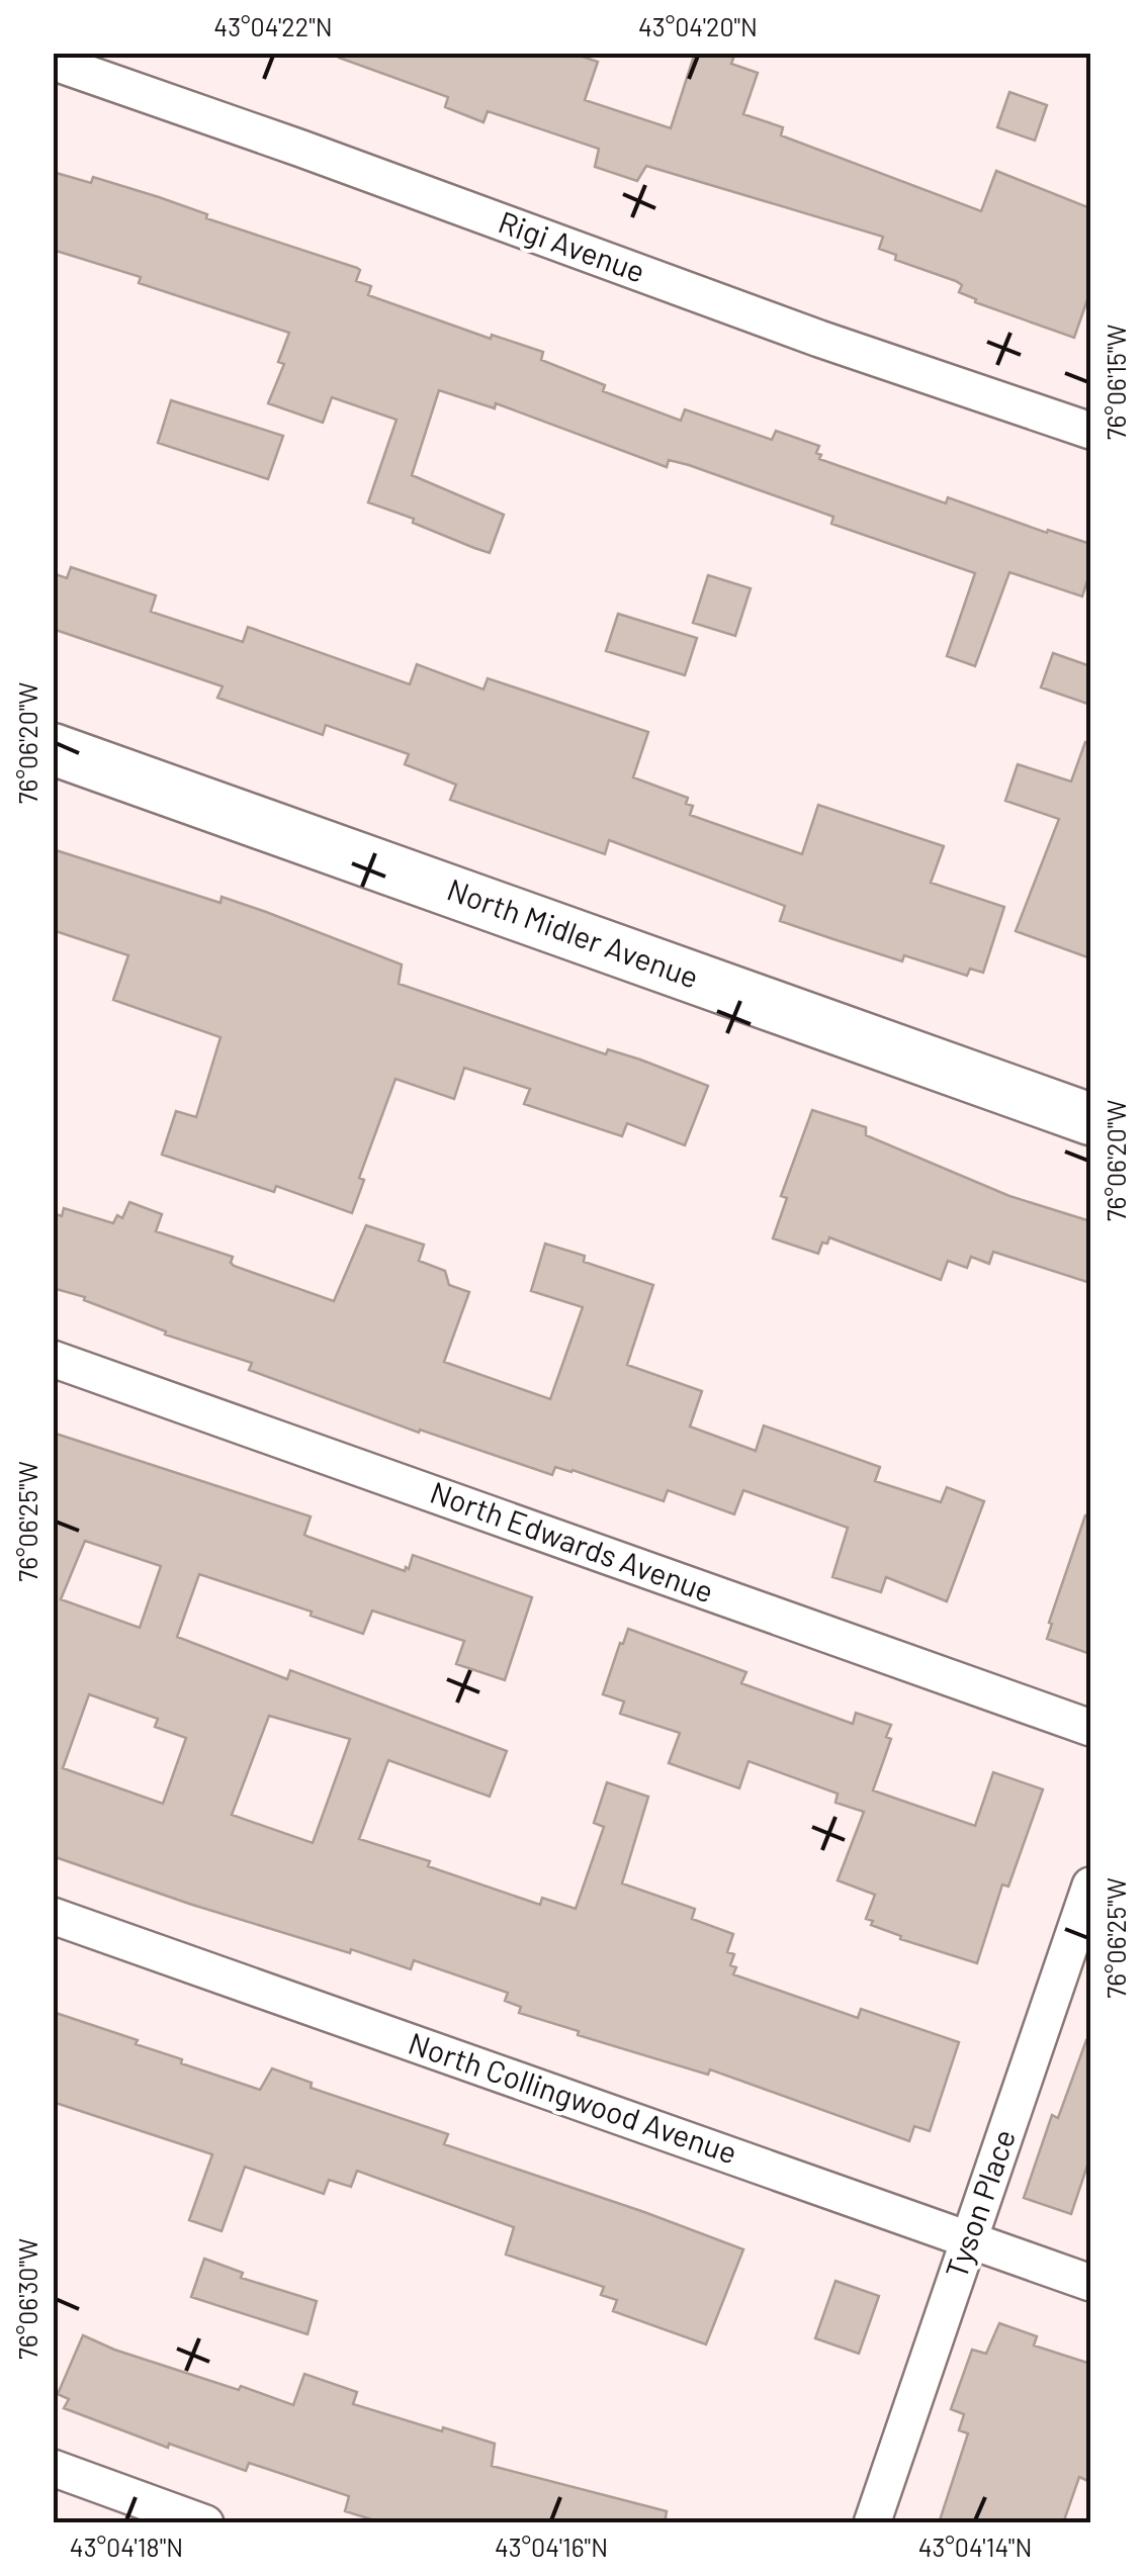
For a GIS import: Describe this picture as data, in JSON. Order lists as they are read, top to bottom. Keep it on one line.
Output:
{"streets":{"main road":["North Midler Avenue"],"street":["Rigi Avenue","North Edwards Avenue","North Collingwood Avenue","Tyson Place"]},"crossings":[["North Collingwood Avenue","Tyson Place"]],"coordinates":["43°04'22\"N","43°04'20\"N","76°06'15\"W","76°06'20\"W","76°06'25\"W","76°06'30\"W","43°04'18\"N","43°04'16\"N","43°04'14\"N"]}
